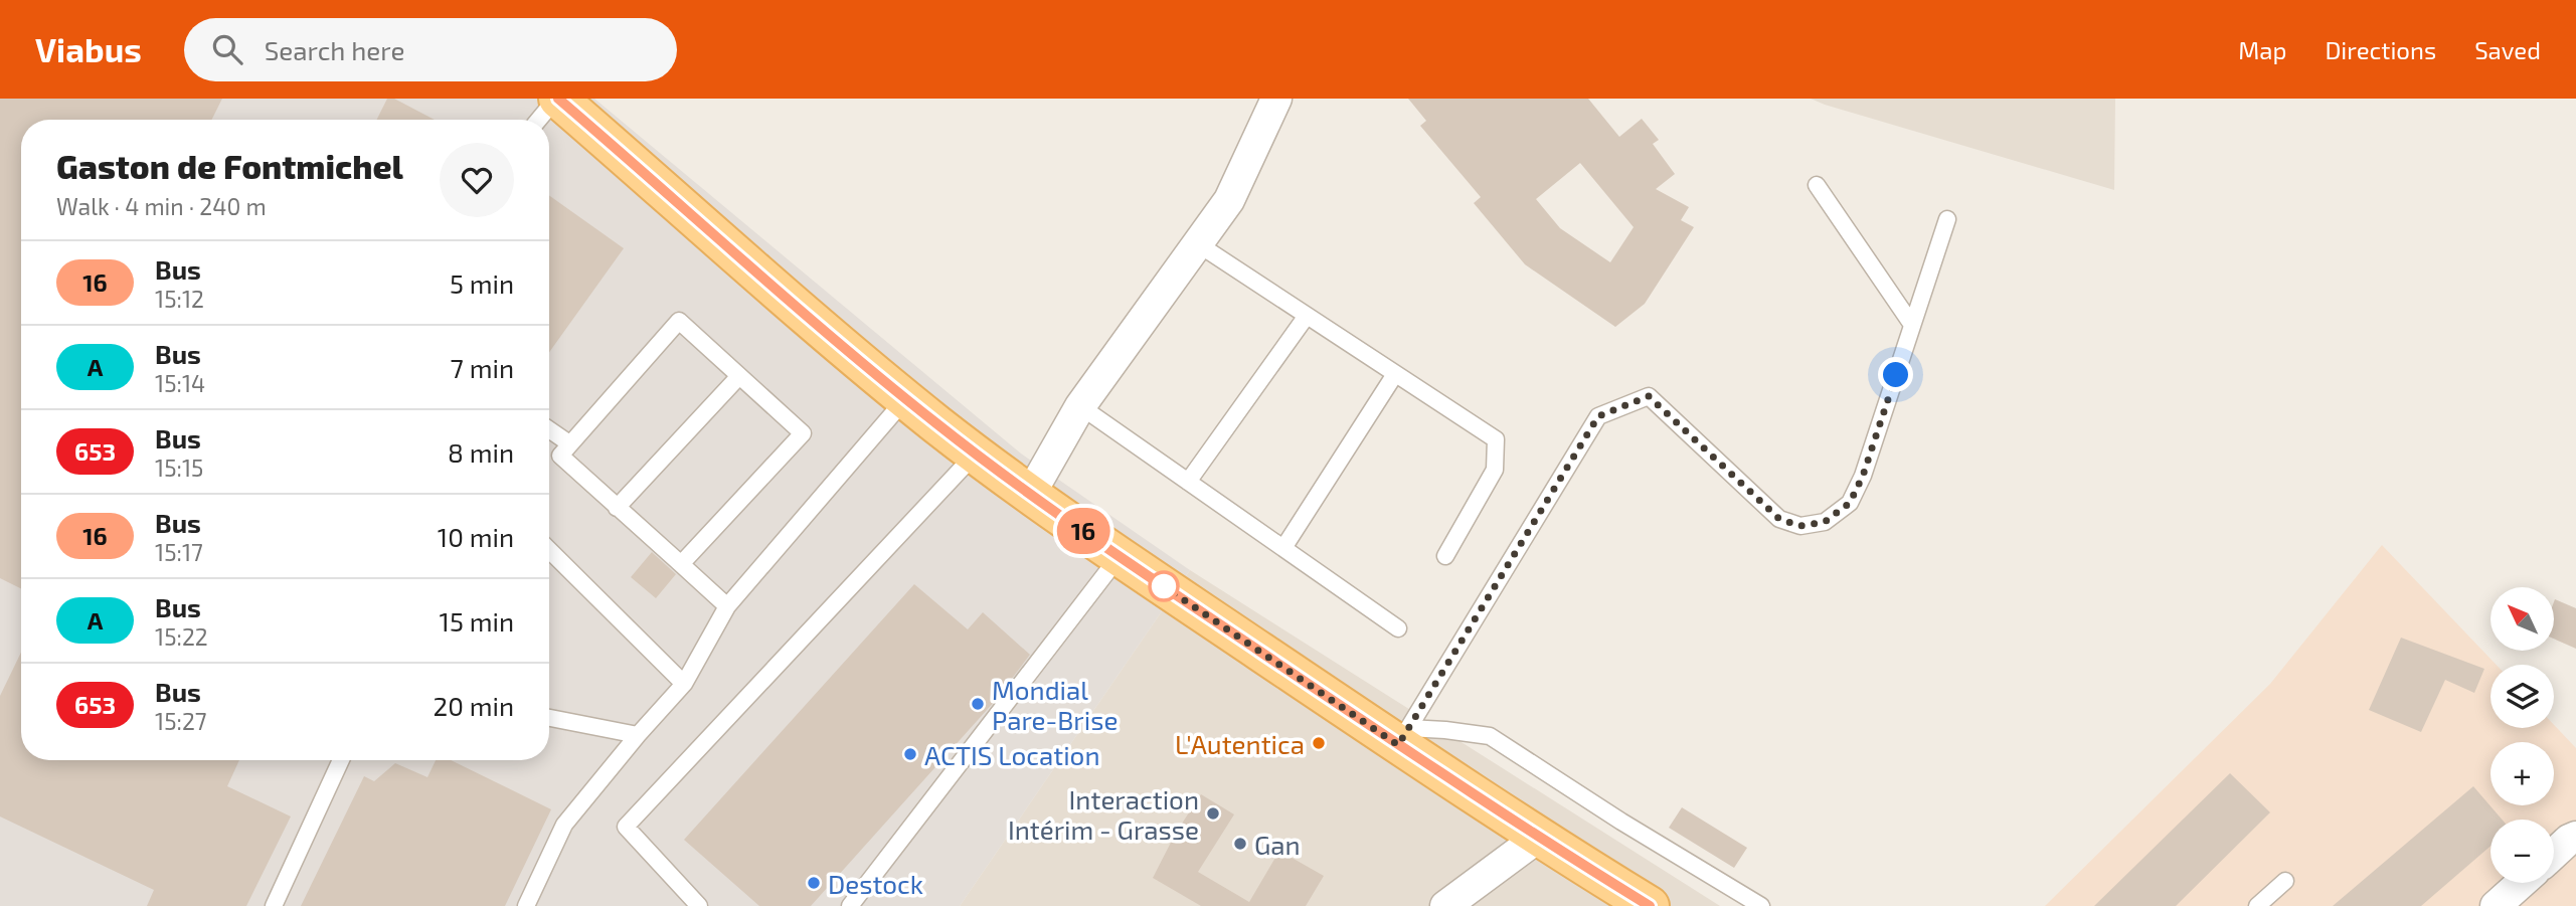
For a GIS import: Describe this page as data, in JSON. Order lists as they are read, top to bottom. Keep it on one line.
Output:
{"places":["Mondial Pare-Brise","L'Autentica","ACTIS Location","Interaction Intérim - Grasse","Gan","Destock"],"lines":["bus line 16"],"north":"top left","page":{"header":"Viabus","search":"Search here","nav":["Map","Directions","Saved"],"on_map":"16","heading":["Gaston de Fontmichel","Walk · 4 min · 240 m"],"list":[{"mark":"16","name":"Bus","note":"15:12","value":"5 min"},{"mark":"A","name":"Bus","note":"15:14","value":"7 min"},{"mark":"653","name":"Bus","note":"15:15","value":"8 min"},{"mark":"16","name":"Bus","note":"15:17","value":"10 min"},{"mark":"A","name":"Bus","note":"15:22","value":"15 min"},{"mark":"653","name":"Bus","note":"15:27","value":"20 min"}],"map_buttons":["+","−"]}}
